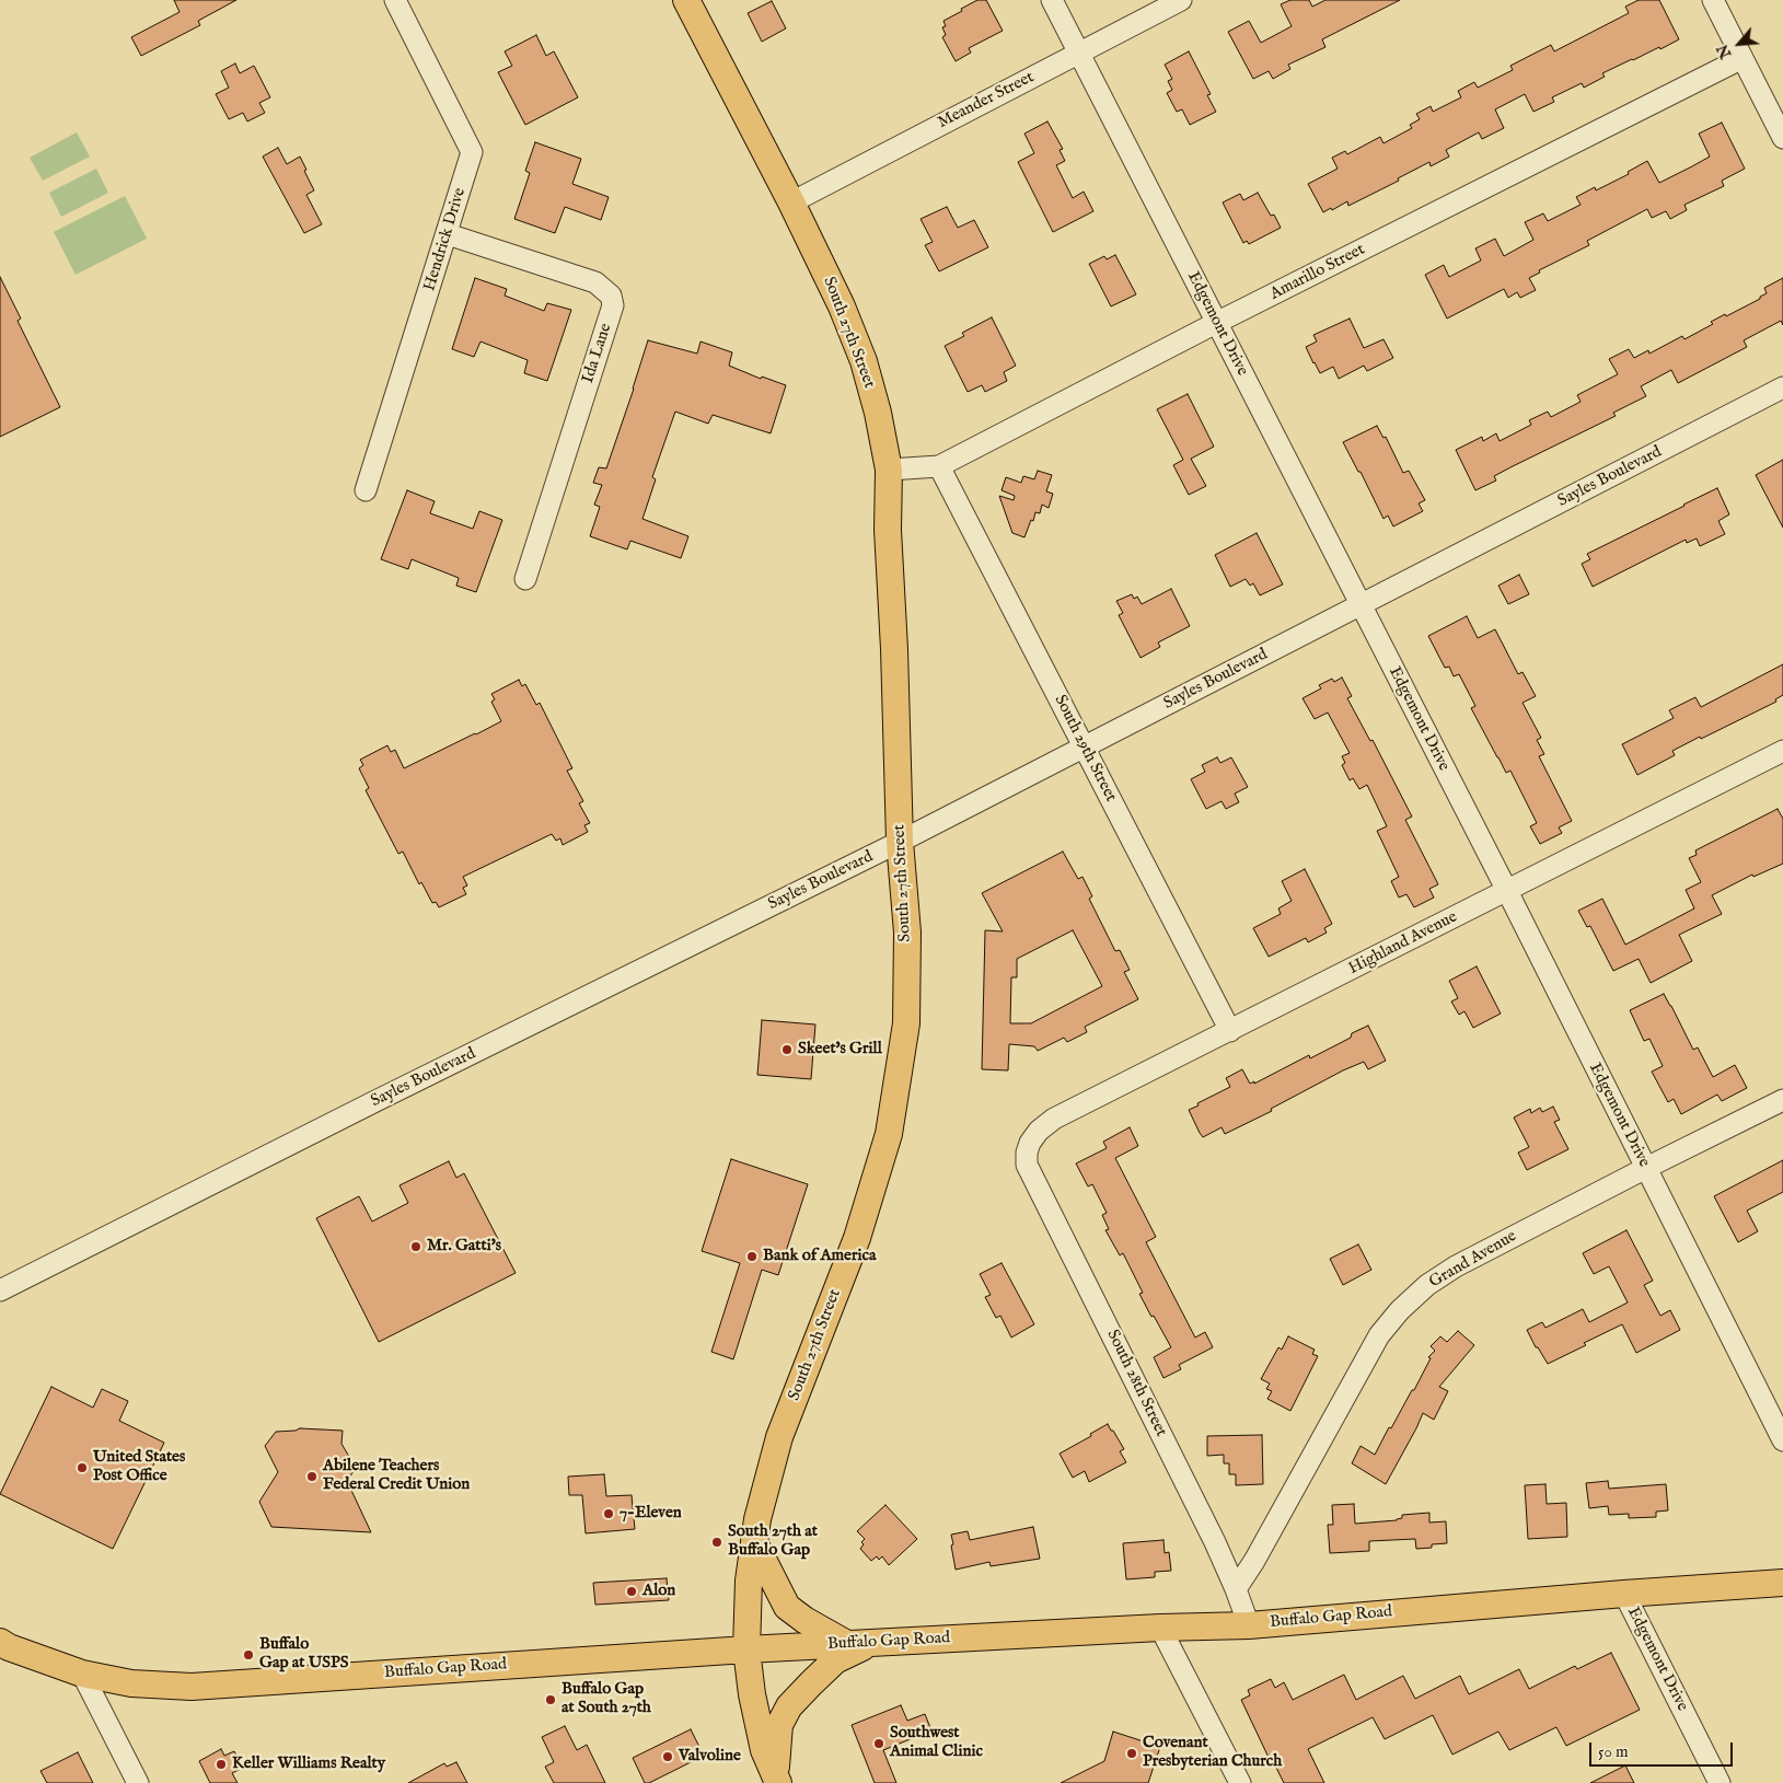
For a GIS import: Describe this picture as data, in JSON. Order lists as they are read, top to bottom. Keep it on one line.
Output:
{"streets":{"main road":["South 27th Street","Buffalo Gap Road"],"street":["Meander Street","Hendrick Drive","Amarillo Street","Edgemont Drive","Ida Lane","Sayles Boulevard","South 29th Street","Highland Avenue","Grand Avenue","South 28th Street"]},"crossings":[["Meander Street","Edgemont Drive"],["Meander Street","South 27th Street"],["Hendrick Drive","Ida Lane"],["Amarillo Street","Edgemont Drive"],["Amarillo Street","South 27th Street"],["Amarillo Street","South 29th Street"],["Edgemont Drive","Sayles Boulevard"],["Edgemont Drive","Highland Avenue"],["Edgemont Drive","Grand Avenue"],["Edgemont Drive","Buffalo Gap Road"],["South 27th Street","Sayles Boulevard"],["South 27th Street","Buffalo Gap Road"],["Sayles Boulevard","South 29th Street"],["South 29th Street","Highland Avenue"],["Highland Avenue","South 28th Street"],["Grand Avenue","South 28th Street"],["South 28th Street","Buffalo Gap Road"]],"places":["Skeet's Grill","Mr. Gatti's","Bank of America","United States Post Office","Abilene Teachers Federal Credit Union","7-Eleven","South 27th at Buffalo Gap","Alon","Buffalo Gap at USPS","Buffalo Gap at South 27th","Southwest Animal Clinic","Covenant Presbyterian Church","Valvoline","Keller Williams Realty"],"scale_bar":"50 m","north":"bottom left"}
